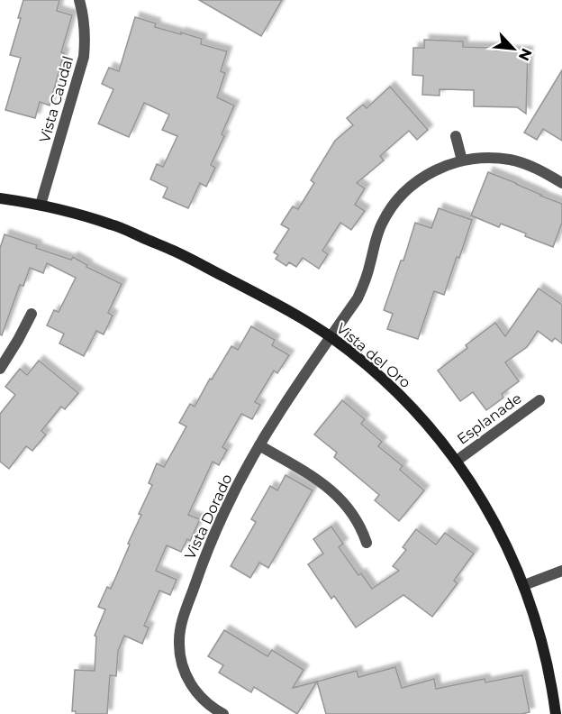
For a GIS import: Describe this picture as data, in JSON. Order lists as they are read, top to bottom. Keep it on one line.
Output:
{"streets":{"street":["Vista Caudal","Vista del Oro","Esplanade","Vista Dorado"]},"crossings":[["Vista Caudal","Vista del Oro"],["Vista del Oro","Esplanade"],["Vista del Oro","Vista Dorado"]],"north":"bottom right"}
